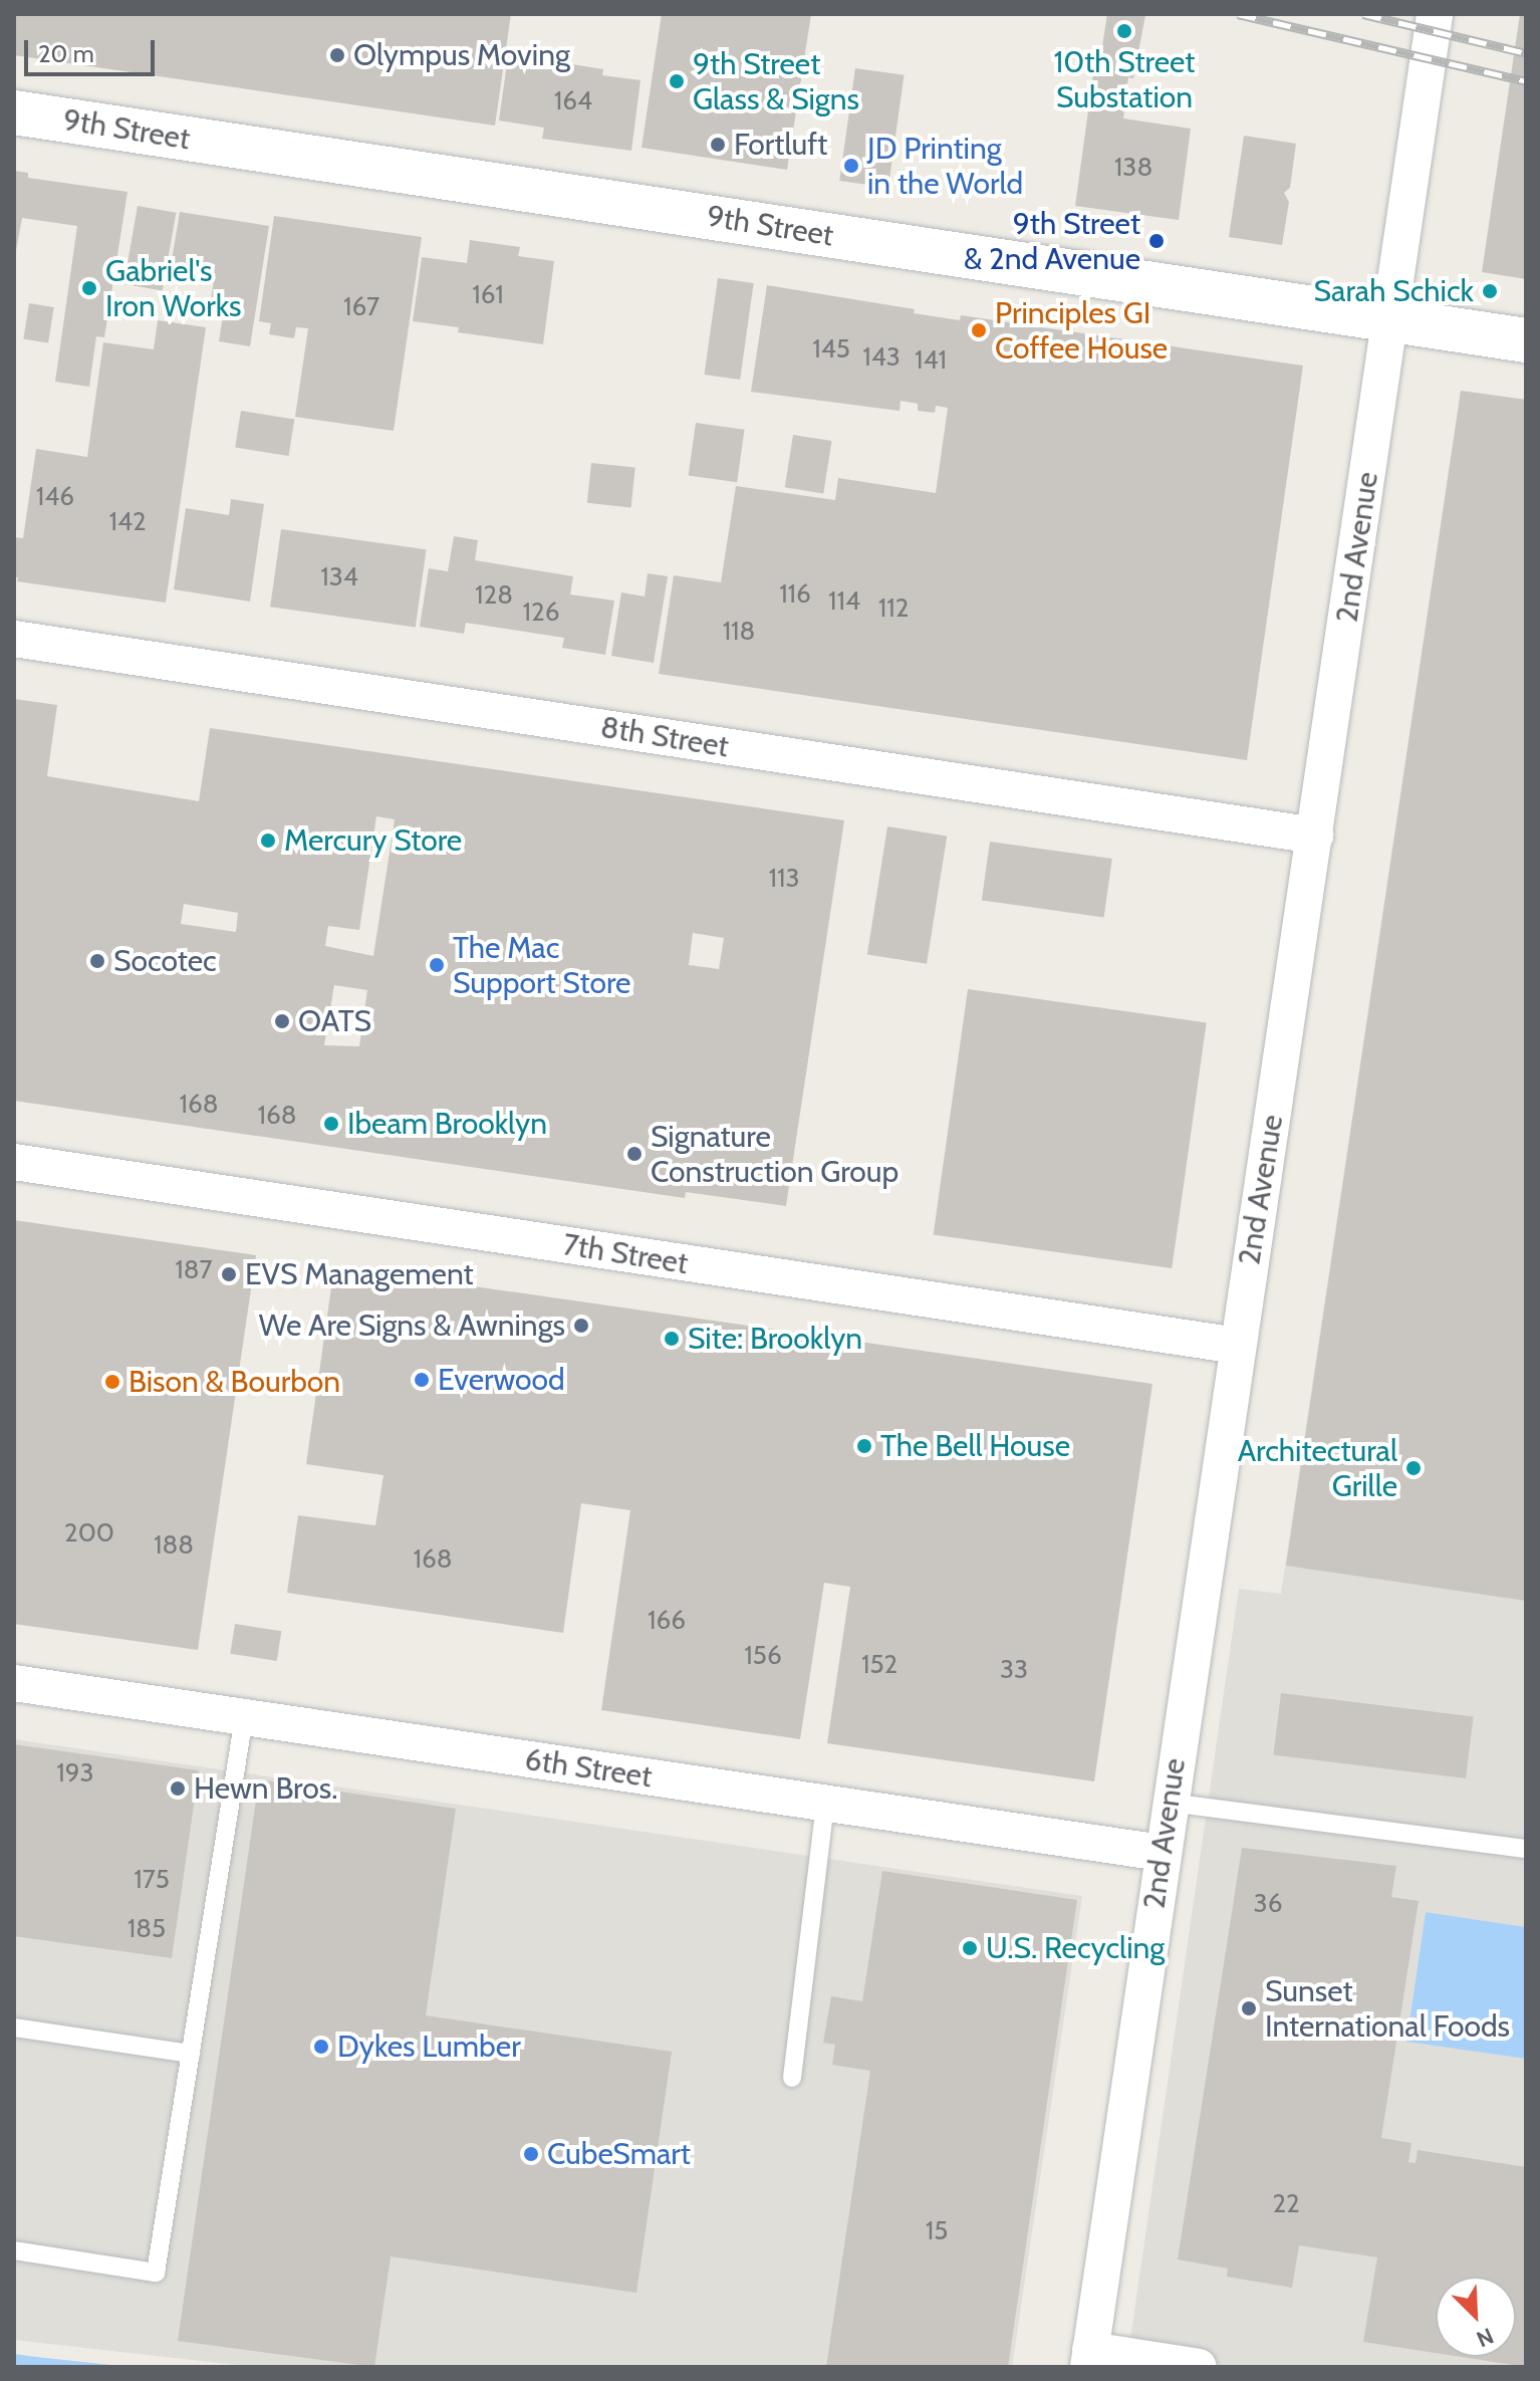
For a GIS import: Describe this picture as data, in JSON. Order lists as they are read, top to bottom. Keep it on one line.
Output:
{"streets":{"main road":["9th Street"],"street":["2nd Avenue","8th Street","7th Street","6th Street"]},"crossings":[["9th Street","2nd Avenue"],["2nd Avenue","8th Street"],["2nd Avenue","7th Street"],["2nd Avenue","6th Street"]],"places":["10th Street Substation","Olympus Moving","9th Street Glass & Signs","Fortluft","JD Printing in the World","9th Street & 2nd Avenue","Gabriel's Iron Works","Sarah Schick","Principles GI Coffee House","Mercury Store","Socotec","The Mac Support Store","OATS","Ibeam Brooklyn","Signature Construction Group","EVS Management","We Are Signs & Awnings","Site: Brooklyn","Everwood","Bison & Bourbon","The Bell House","Architectural Grille","Hewn Bros.","U.S. Recycling","Sunset International Foods","Dykes Lumber","CubeSmart"],"house_numbers":["164","138","161","167","145","143","141","146","142","134","116","128","114","112","126","118","113","168","168","187","200","188","168","166","156","152","33","193","175","36","185","22","15"],"scale_bar":"20 m","north":"bottom right"}
